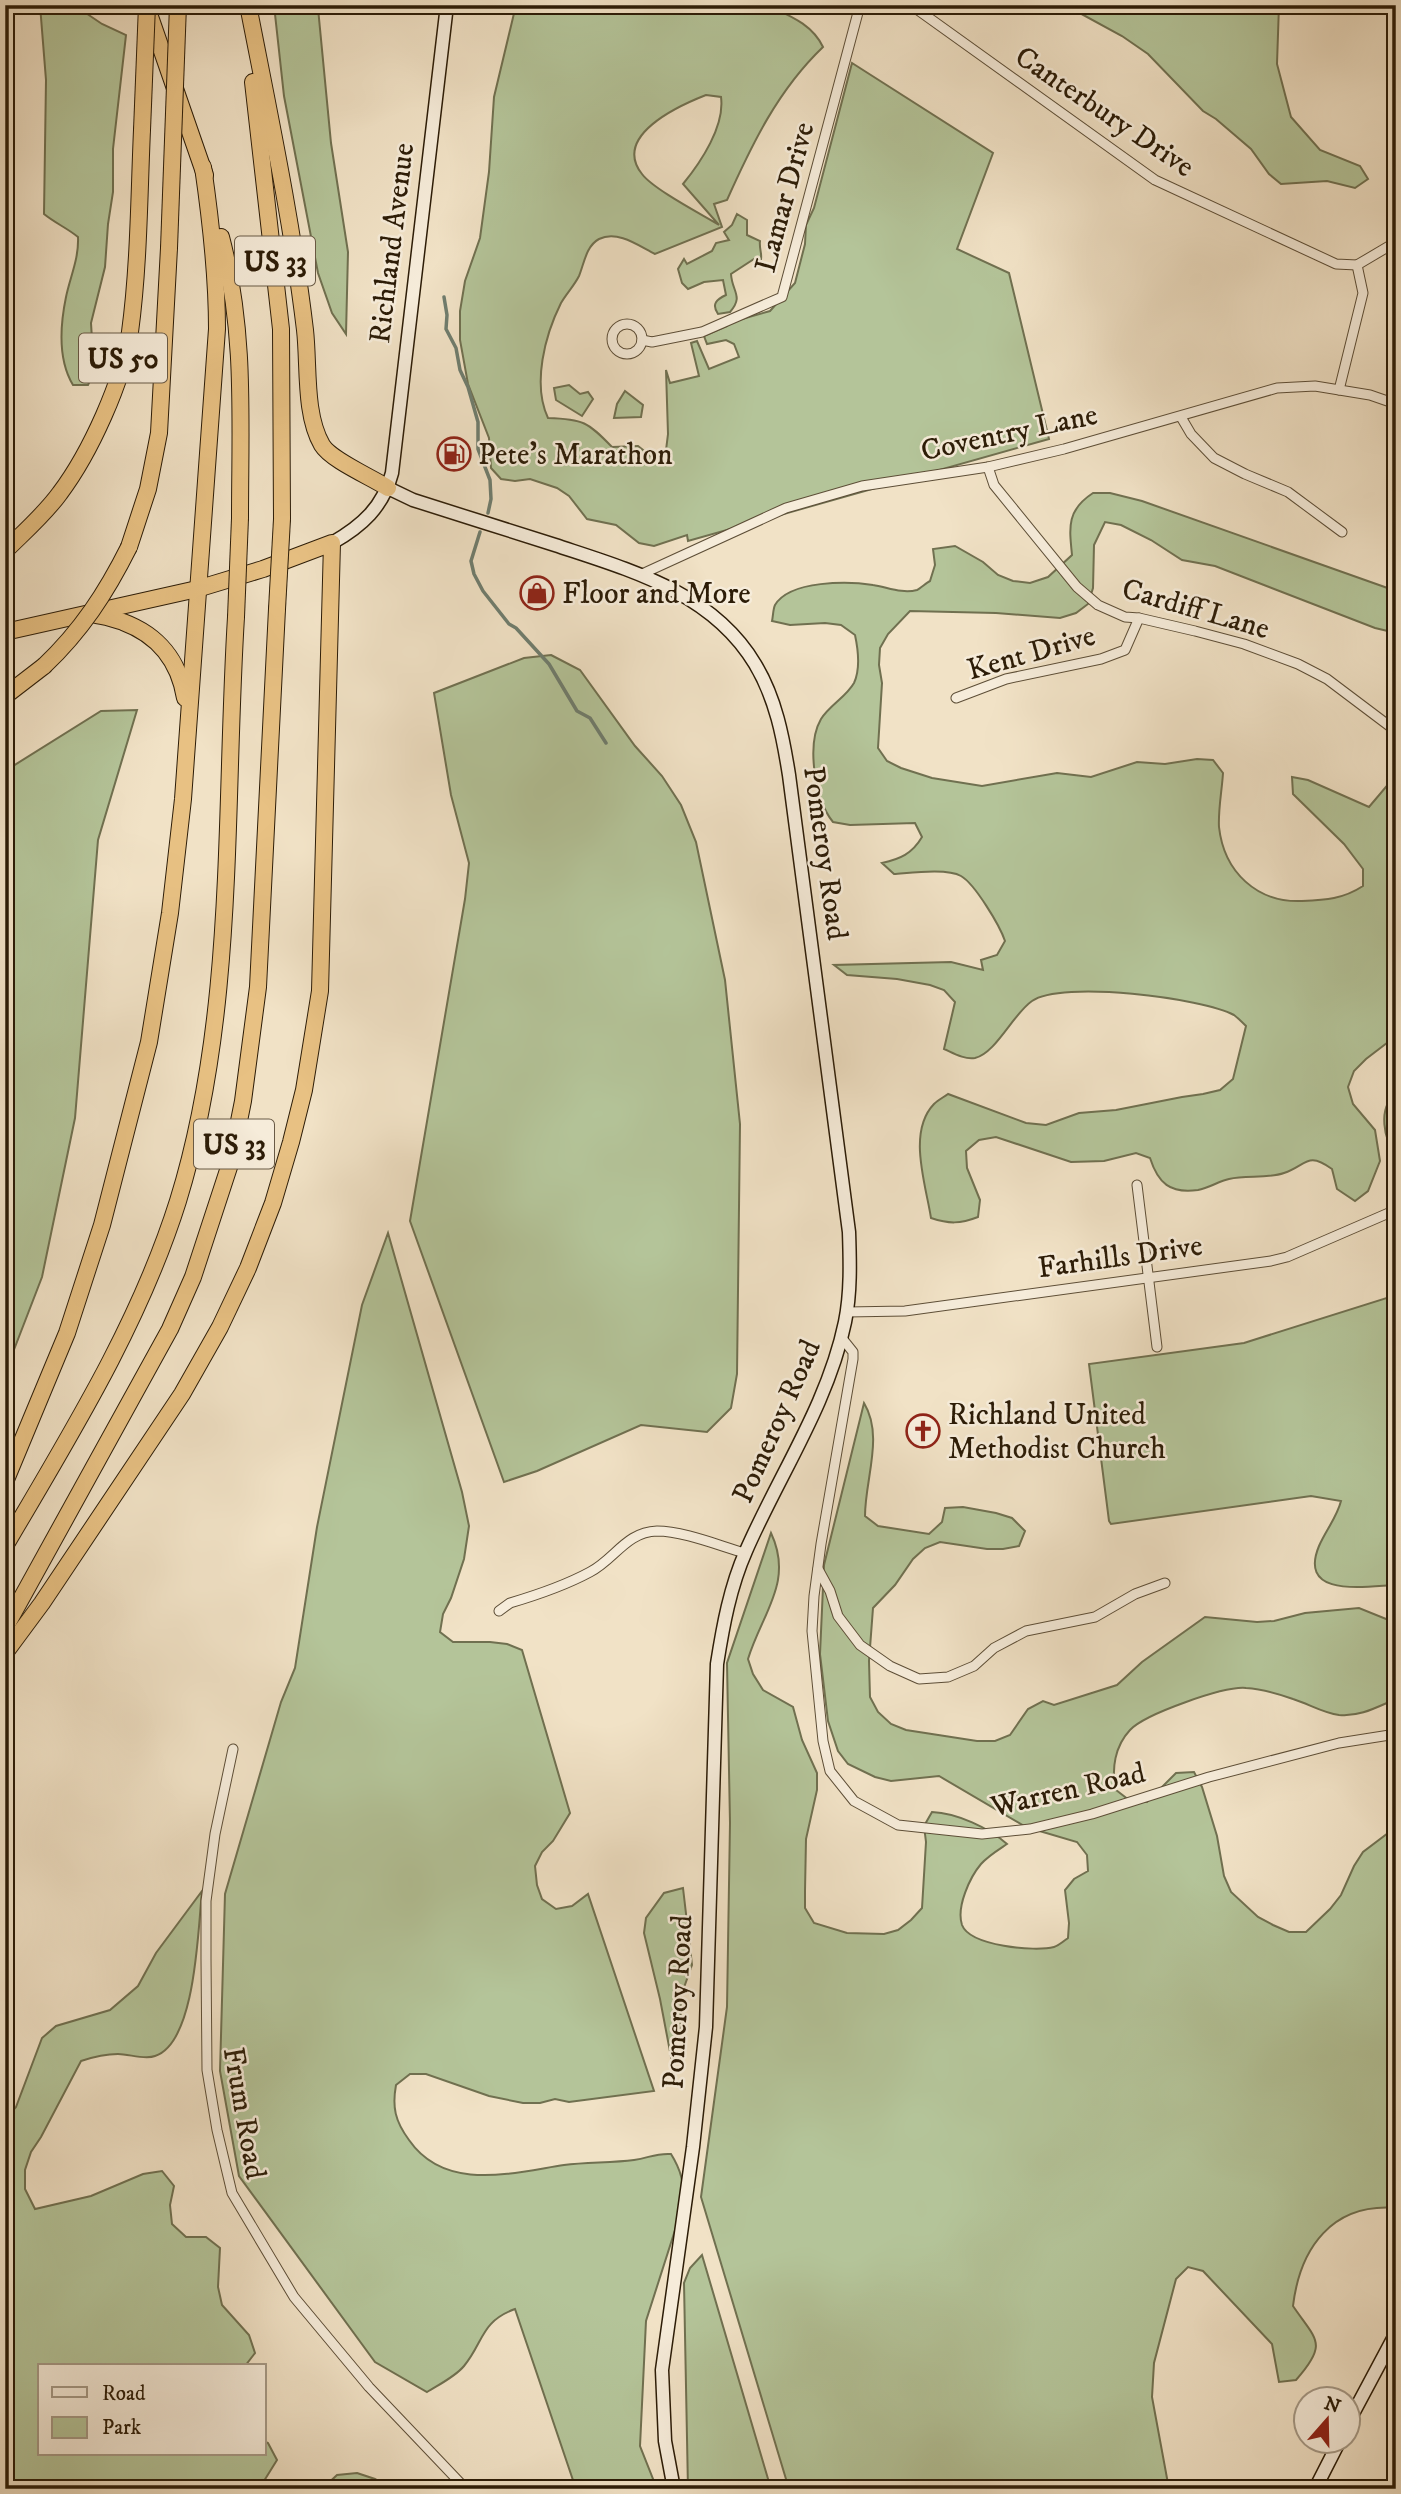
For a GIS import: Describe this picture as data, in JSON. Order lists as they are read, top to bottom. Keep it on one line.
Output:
{"streets":{"highway":["US 33","US 50"],"street":["Canterbury Drive","Lamar Drive","Richland Avenue","Coventry Lane","Cardiff Lane","Kent Drive","Pomeroy Road","Farhills Drive","Warren Road","Frum Road"]},"crossings":[["Richland Avenue","Pomeroy Road"],["US 33","US 50"],["Coventry Lane","Cardiff Lane"],["Coventry Lane","Pomeroy Road"],["Cardiff Lane","Kent Drive"],["Pomeroy Road","Farhills Drive"],["Pomeroy Road","Warren Road"]],"places":{"fuel station":["Pete's Marathon"],"shop":["Floor and More"],"church":["Richland United Methodist Church"]},"legend":["Road","Park"],"north":"top"}
